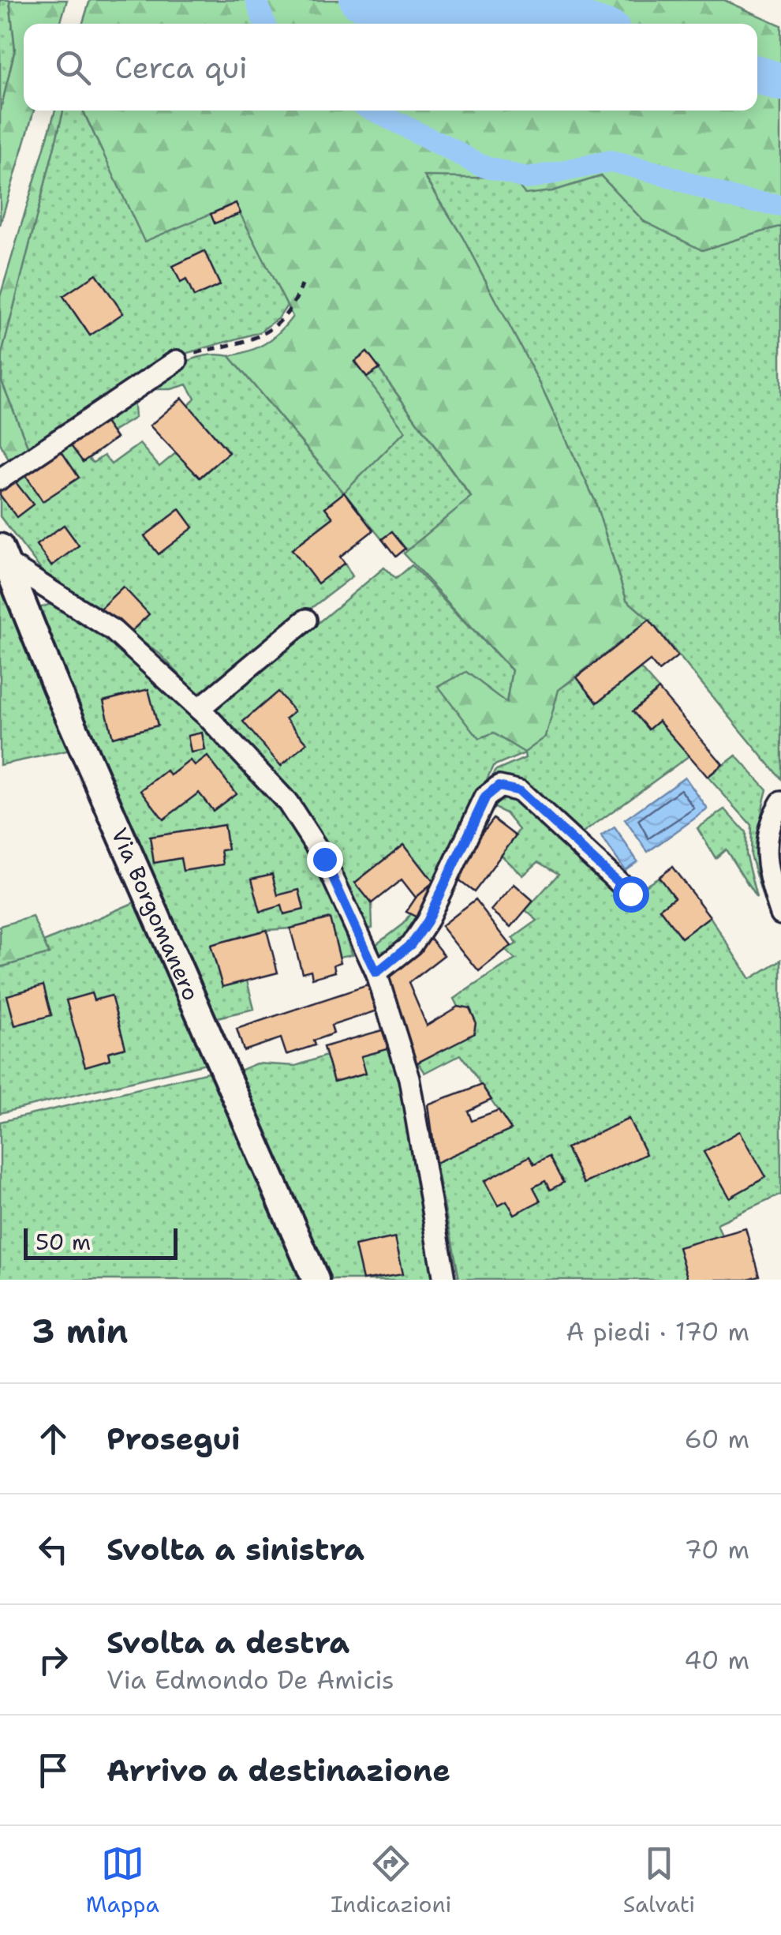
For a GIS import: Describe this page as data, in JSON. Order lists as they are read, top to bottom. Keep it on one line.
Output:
{"streets":{"main road":["Via Borgomanero"]},"scale_bar":"50 m","page":{"search":"Cerca qui","scale":"50 m","heading":["3 min","A piedi · 170 m"],"list":[["Prosegui","60 m"],["Svolta a sinistra","70 m"],["Svolta a destra","Via Edmondo De Amicis","40 m"],"Arrivo a destinazione"],"nav":["Mappa","Indicazioni","Salvati"]}}
